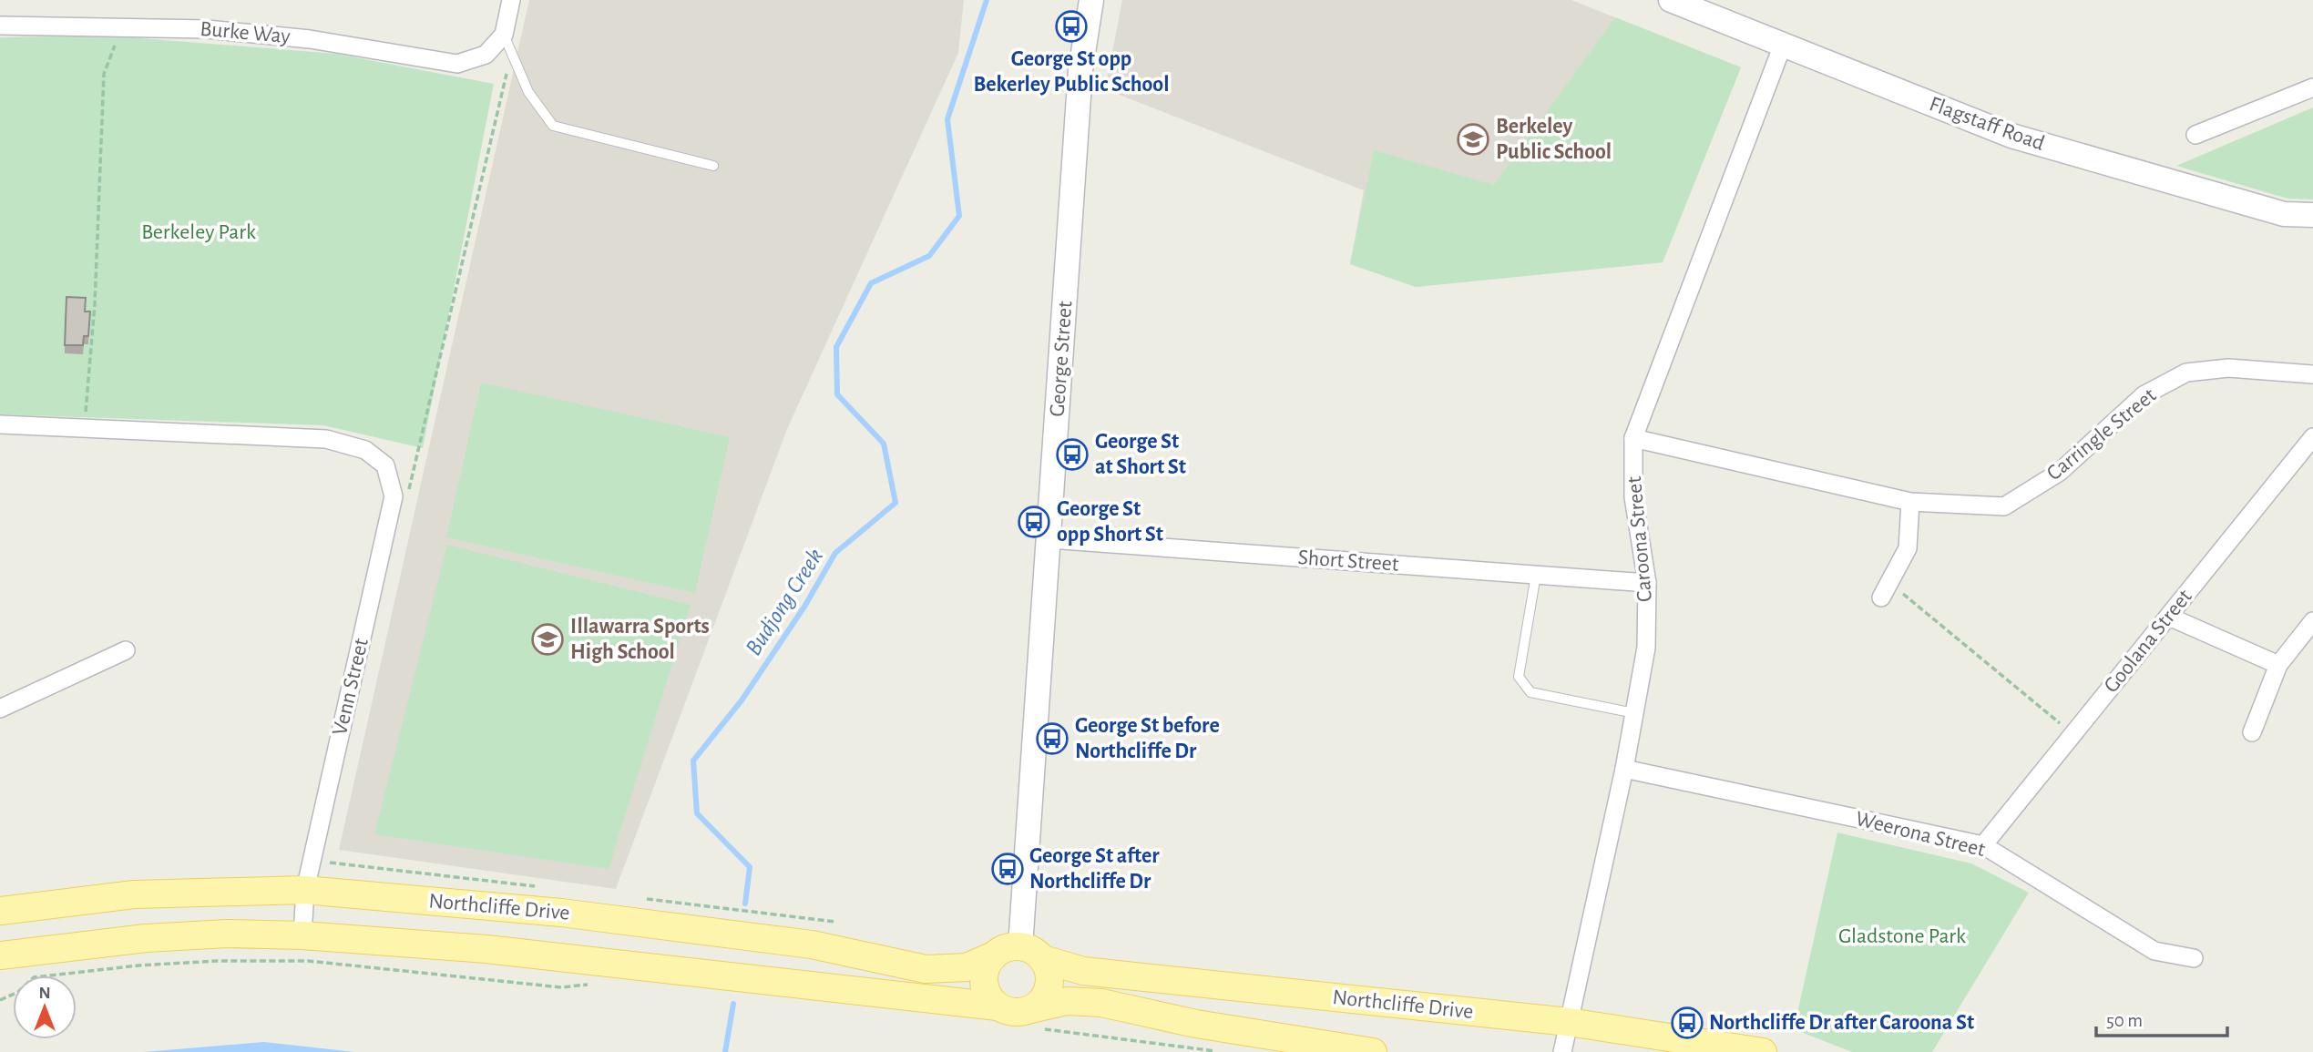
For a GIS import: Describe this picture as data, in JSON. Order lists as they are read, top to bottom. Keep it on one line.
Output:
{"streets":{"main road":["Flagstaff Road","George Street","Northcliffe Drive"],"street":["Burke Way","Carringle Street","Caroona Street","Short Street","Goolana Street","Venn Street","Weerona Street"]},"crossings":[["Flagstaff Road","Caroona Street"],["George Street","Short Street"],["George Street","Northcliffe Drive"],["Carringle Street","Caroona Street"],["Caroona Street","Short Street"],["Caroona Street","Weerona Street"],["Caroona Street","Northcliffe Drive"],["Goolana Street","Weerona Street"],["Venn Street","Northcliffe Drive"]],"water":["Budjong Creek"],"parks":["Berkeley Park","Gladstone Park"],"places":{"bus stop":["George St opp Bekerley Public School","George St at Short St","George St opp Short St","George St before Northcliffe Dr","George St after Northcliffe Dr","Northcliffe Dr after Caroona St"],"school or university":["Berkeley Public School","Illawarra Sports High School"]},"scale_bar":"50 m","north":"top"}
